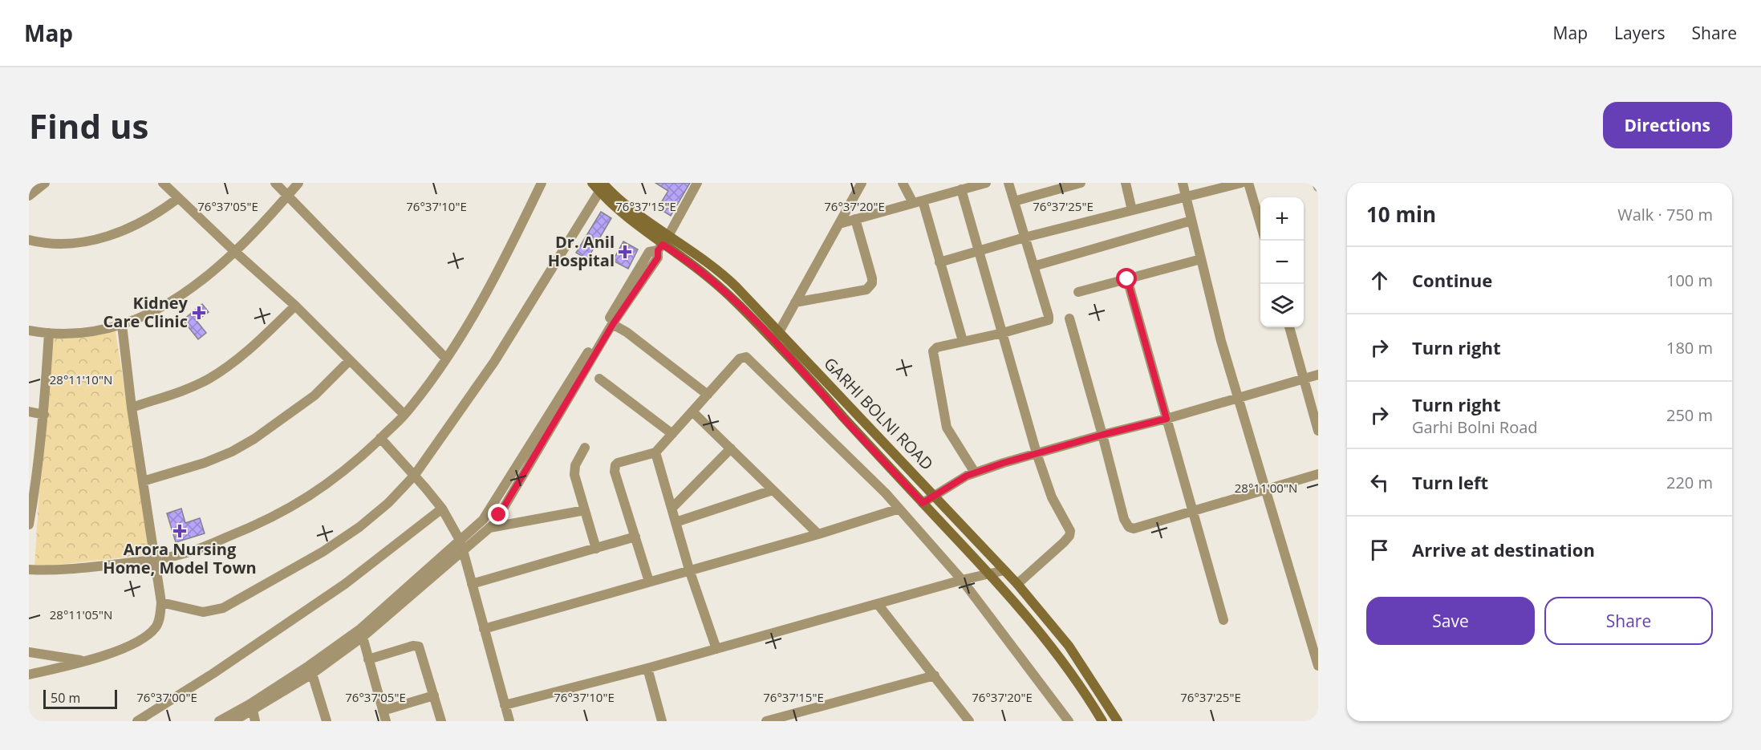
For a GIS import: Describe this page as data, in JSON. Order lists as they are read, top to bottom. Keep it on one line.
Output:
{"streets":{"main road":["GARHI BOLNI ROAD"]},"places":{"health":["Dr. Anil Hospital","Kidney Care Clinic","Arora Nursing Home, Model Town"]},"scale_bar":"50 m","page":{"header":"Map","nav":["Map","Layers","Share"],"buttons":["Directions",["Save","Share"]],"title":"Find us","heading":["10 min","Walk · 750 m"],"map_buttons":["+","−"],"list":[["Continue","100 m"],["Turn right","180 m"],["Turn right","Garhi Bolni Road","250 m"],["Turn left","220 m"],"Arrive at destination"],"scale":"50 m"},"coordinates":["76°37'05\"E","76°37'10\"E","76°37'15\"E","76°37'20\"E","76°37'25\"E","28°11'10\"N","28°11'00\"N","28°11'05\"N","76°37'00\"E"]}
